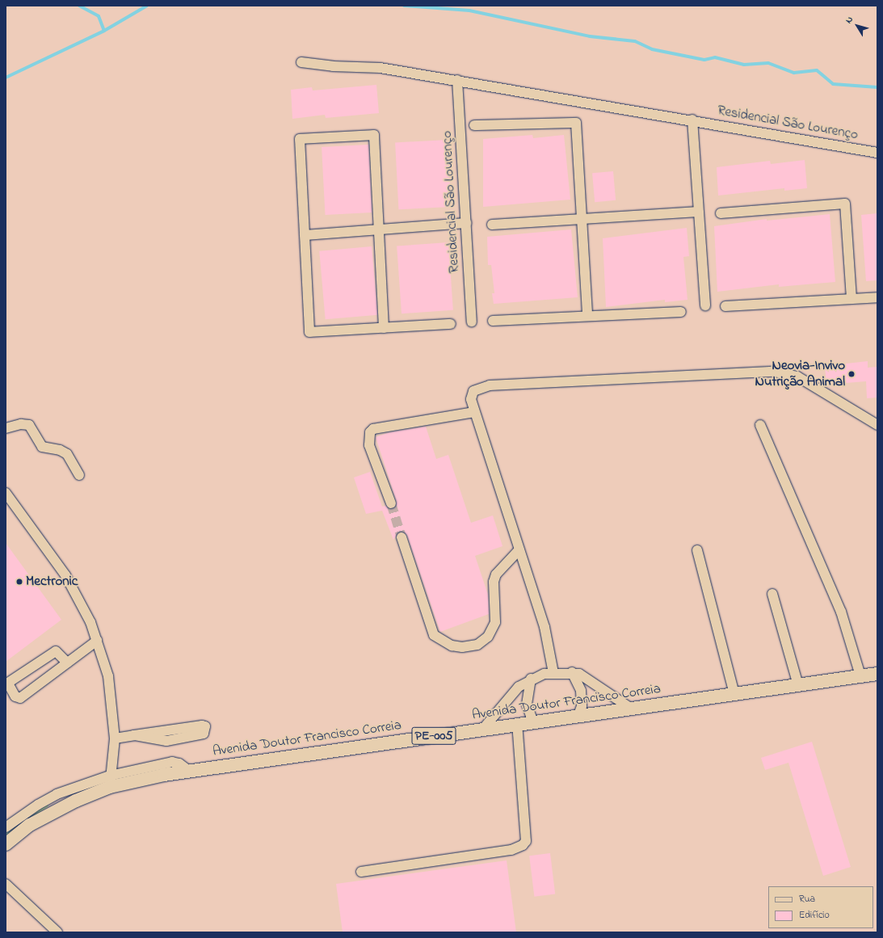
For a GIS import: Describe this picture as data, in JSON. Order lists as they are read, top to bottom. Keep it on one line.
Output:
{"streets":{"main road":["Avenida Doutor Francisco Correia","PE-005"],"street":["Residencial São Lourenço"]},"places":["Neovia-Invivo Nutrição Animal","Mectronic"],"legend":["Rua","Edifício"],"north":"top left"}
